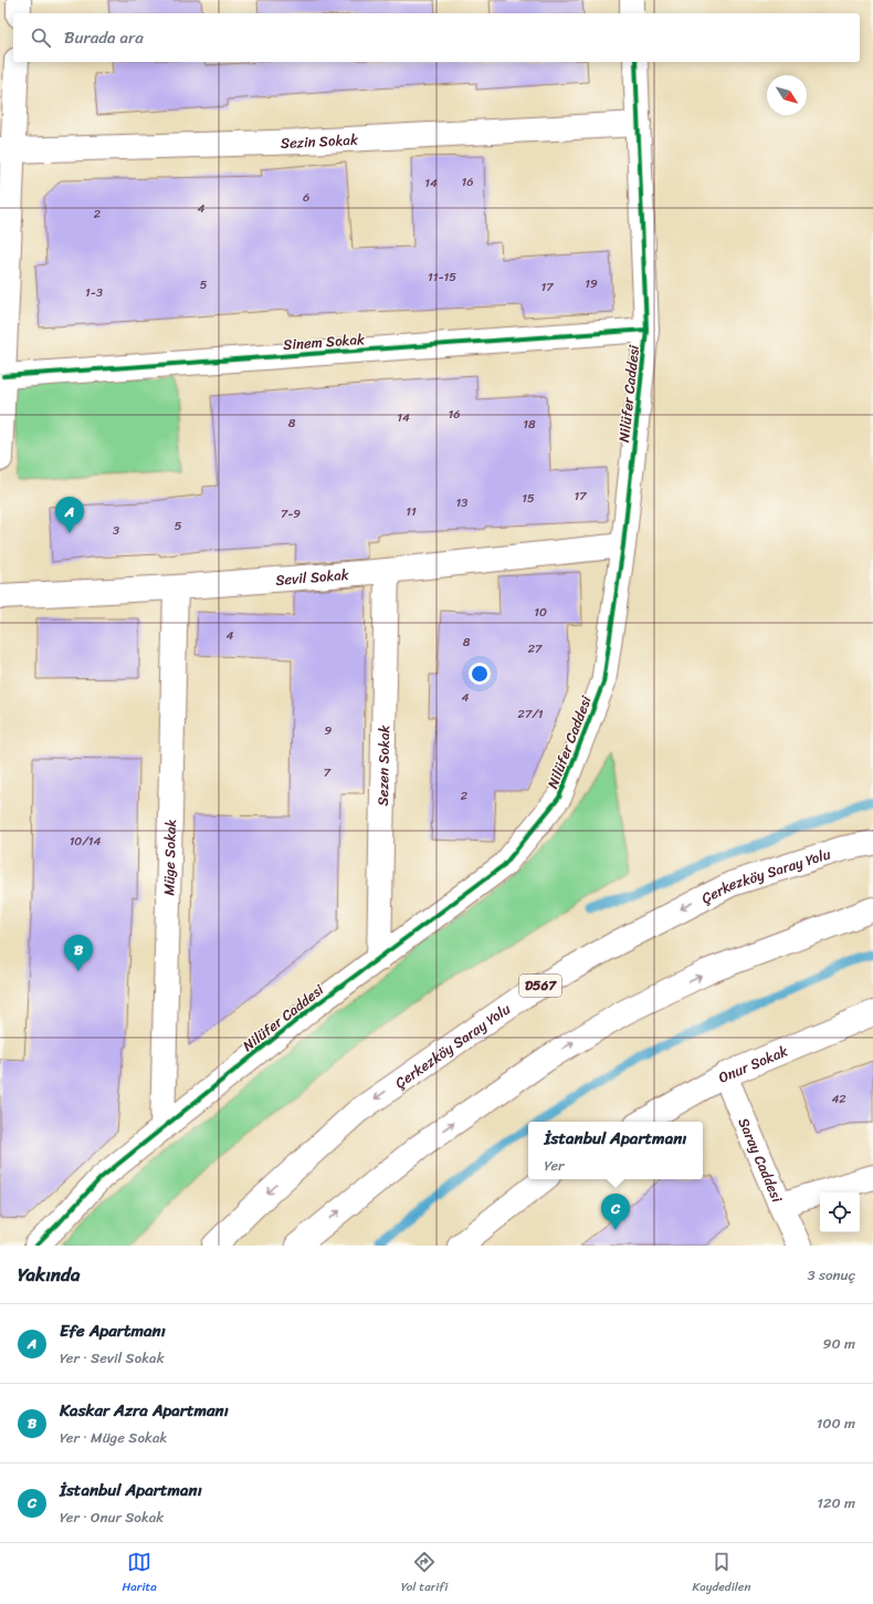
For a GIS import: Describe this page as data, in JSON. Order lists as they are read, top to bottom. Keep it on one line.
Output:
{"streets":{"main road":["Sezin Sokak","Sinem Sokak","Nilüfer Caddesi","Sevil Sokak","Sezen Sokak","Müge Sokak","Çerkezköy Saray Yolu","D567","Onur Sokak","Saray Caddesi"]},"crossings":[["Sezin Sokak","Nilüfer Caddesi"],["Sinem Sokak","Nilüfer Caddesi"],["Nilüfer Caddesi","Sevil Sokak"],["Nilüfer Caddesi","Sezen Sokak"],["Nilüfer Caddesi","Müge Sokak"],["Sevil Sokak","Sezen Sokak"],["Sevil Sokak","Müge Sokak"],["Çerkezköy Saray Yolu","D567"],["Onur Sokak","Saray Caddesi"]],"house_numbers":["16","14","6","4","2","11-15","19","5","17","1-3","16","14","8","18","17","15","13","11","7-9","5","3","10","4","8","27","4","27/1","9","7","2","10/14","42"],"north":"bottom right","page":{"search":"Burada ara","pins":["A","B","C"],"popup":["İstanbul Apartmanı","Yer"],"heading":["Yakında","3 sonuç"],"list":[{"mark":"A","name":"Efe Apartmanı","note":"Yer · Sevil Sokak","value":"90 m"},{"mark":"B","name":"Kaskar Azra Apartmanı","note":"Yer · Müge Sokak","value":"100 m"},{"mark":"C","name":"İstanbul Apartmanı","note":"Yer · Onur Sokak","value":"120 m"}],"nav":["Harita","Yol tarifi","Kaydedilen"]}}
